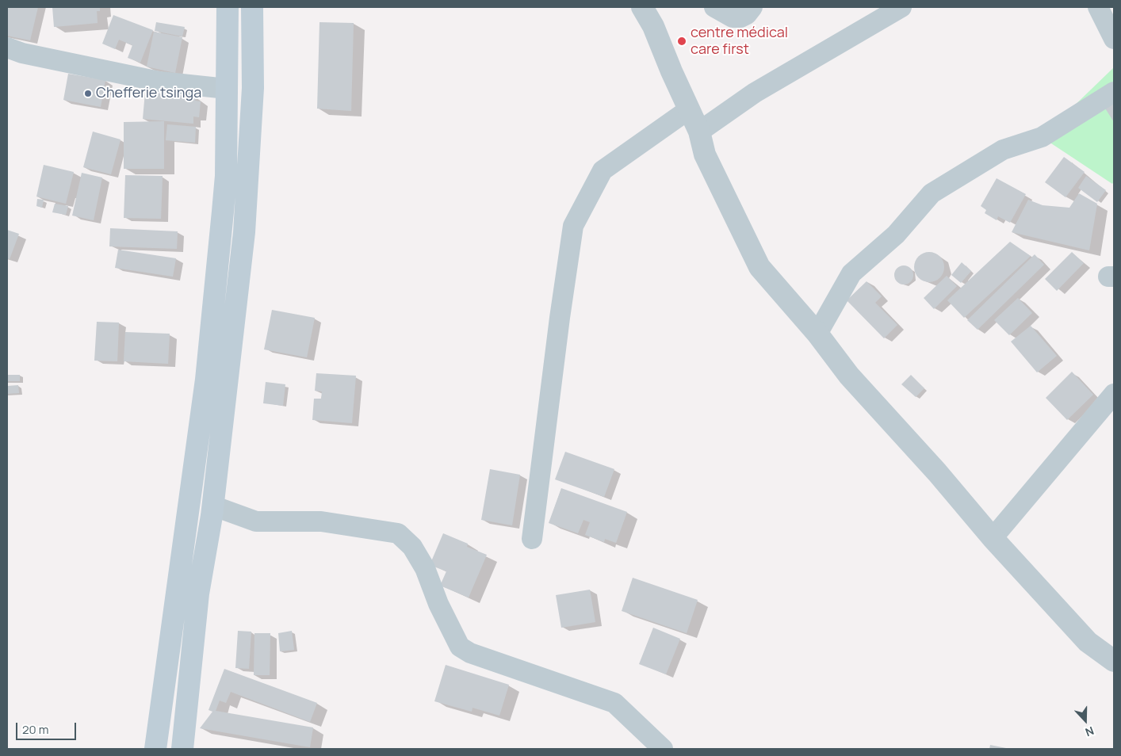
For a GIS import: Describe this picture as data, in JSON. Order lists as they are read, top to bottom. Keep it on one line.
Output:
{"places":["centre médical care first","Chefferie tsinga"],"scale_bar":"20 m","north":"bottom"}
